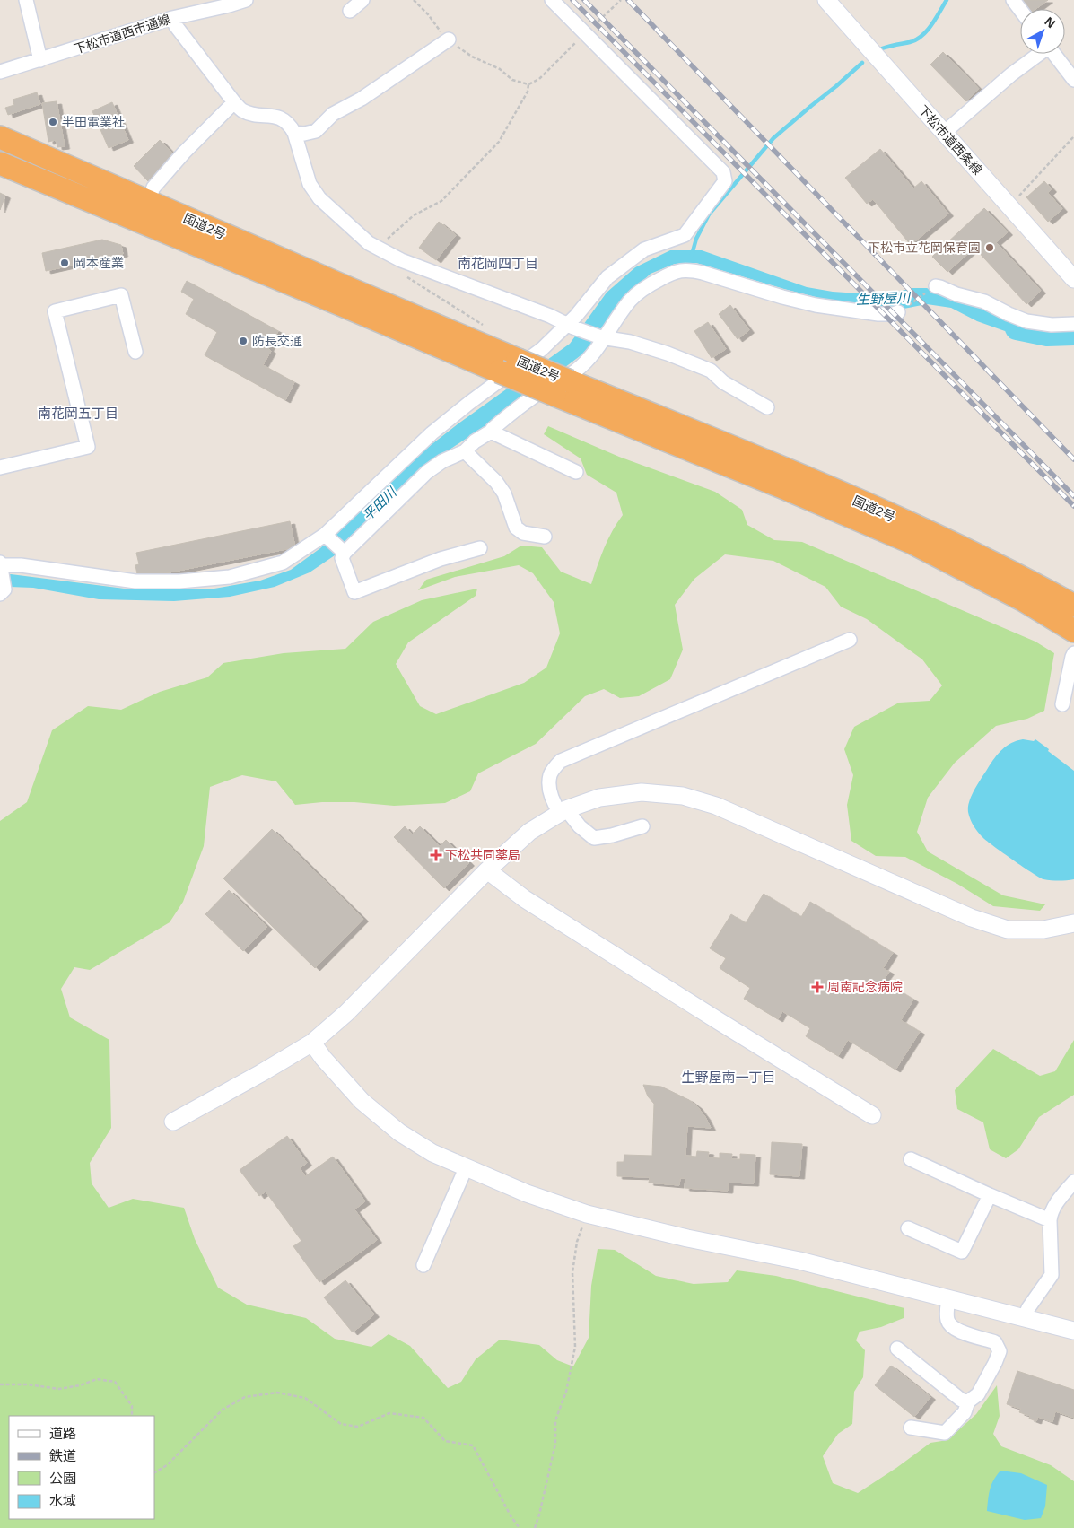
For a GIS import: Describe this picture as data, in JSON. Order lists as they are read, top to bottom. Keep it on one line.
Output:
{"streets":{"highway":["国道2号"],"street":["下松市道西市通線","下松市道西条線"]},"districts":["南花岡四丁目","南花岡五丁目","生野屋南一丁目"],"water":["生野屋川","平田川"],"places":{"other":["半田電業社","下松市立花岡保育園","岡本産業","防長交通"],"health":["下松共同薬局","周南記念病院"]},"legend":["道路","鉄道","公園","水域"],"north":"top right"}
